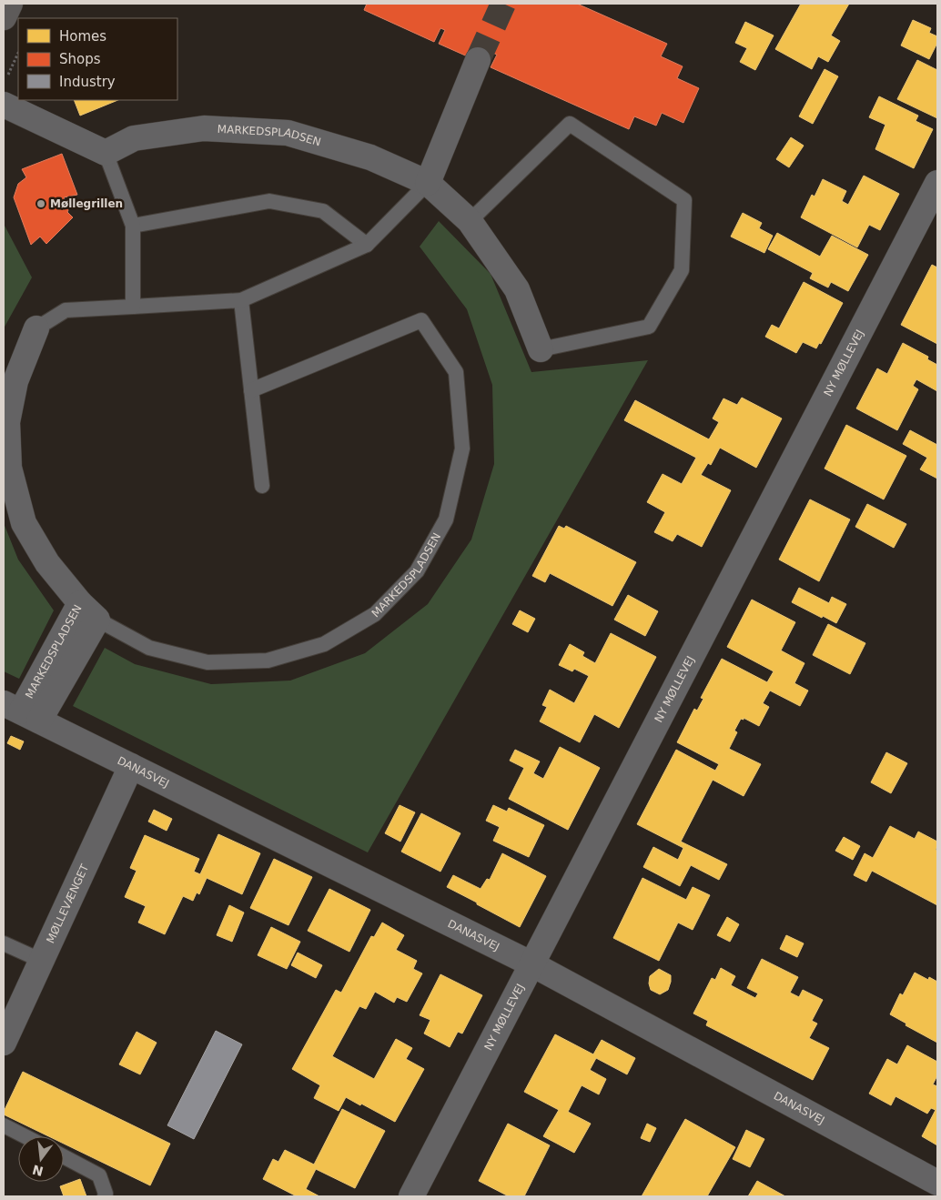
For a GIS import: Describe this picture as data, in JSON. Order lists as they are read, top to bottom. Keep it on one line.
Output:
{"streets":{"street":["MARKEDSPLADSEN","NY MØLLEVEJ","DANASVEJ","MØLLEVÆNGET"]},"crossings":[["MARKEDSPLADSEN","DANASVEJ"],["NY MØLLEVEJ","DANASVEJ"],["DANASVEJ","MØLLEVÆNGET"]],"places":["Møllegrillen"],"legend":["Homes","Shops","Industry"],"north":"bottom"}
